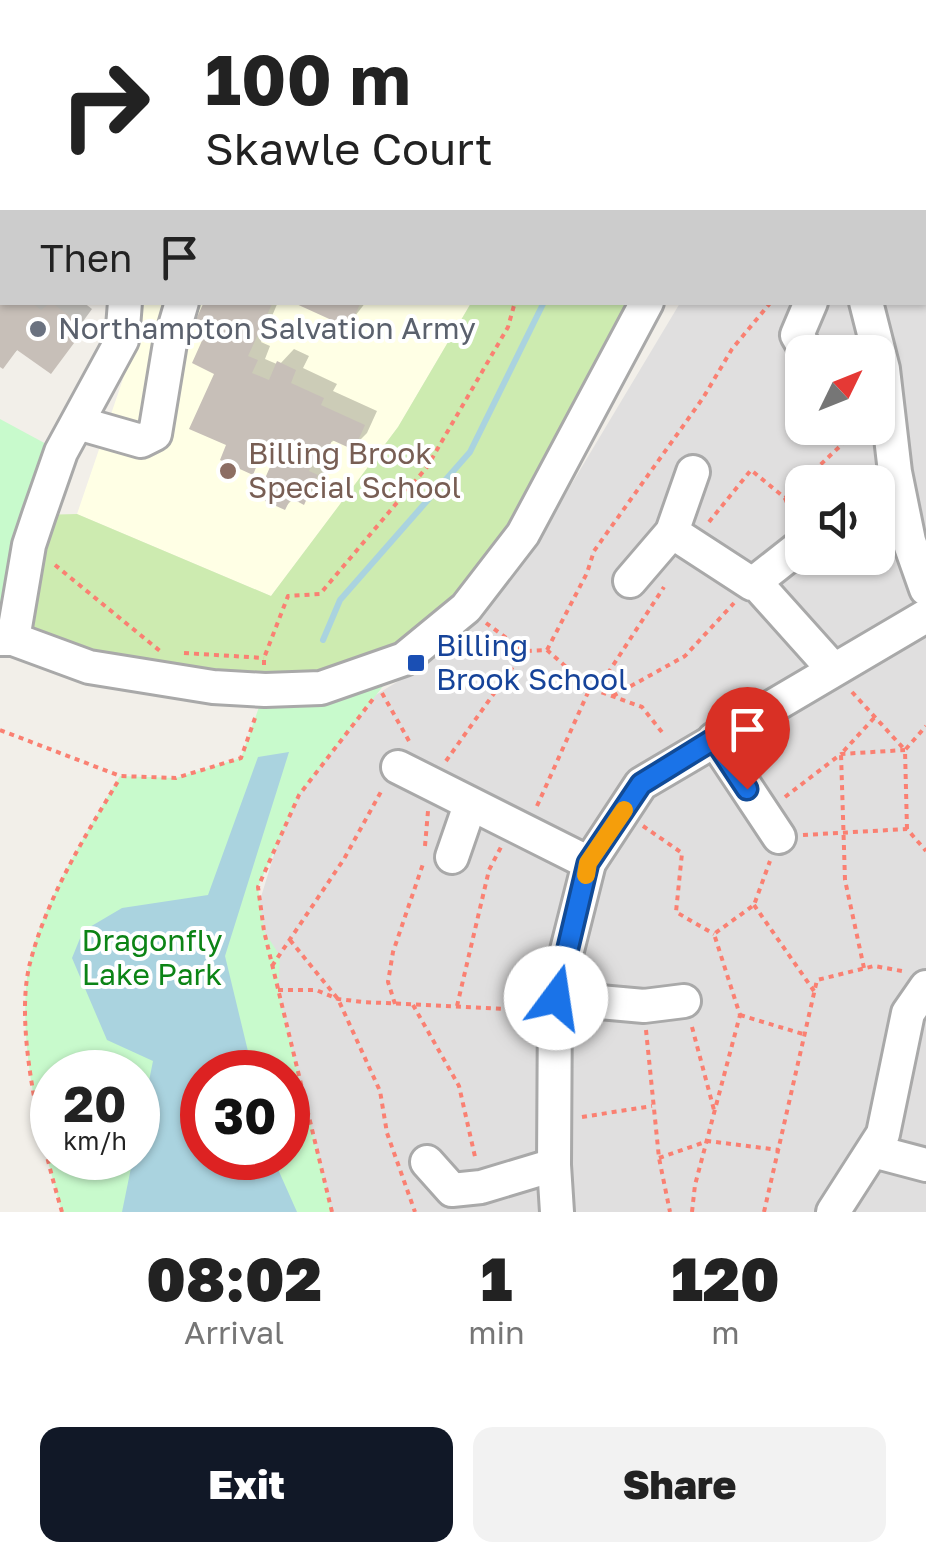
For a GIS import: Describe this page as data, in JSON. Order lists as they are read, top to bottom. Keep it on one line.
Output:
{"parks":["Dragonfly Lake Park"],"places":{"other":["Northampton Salvation Army","Billing Brook Special School"],"transit":["Billing Brook School"]},"north":"top right","page":{"turn":["100 m","Skawle Court"],"then":"Then","speed":"20 km/h","limit":"30","eta":["08:02","Arrival","1","min","120","m"],"buttons":["Exit","Share"]}}
